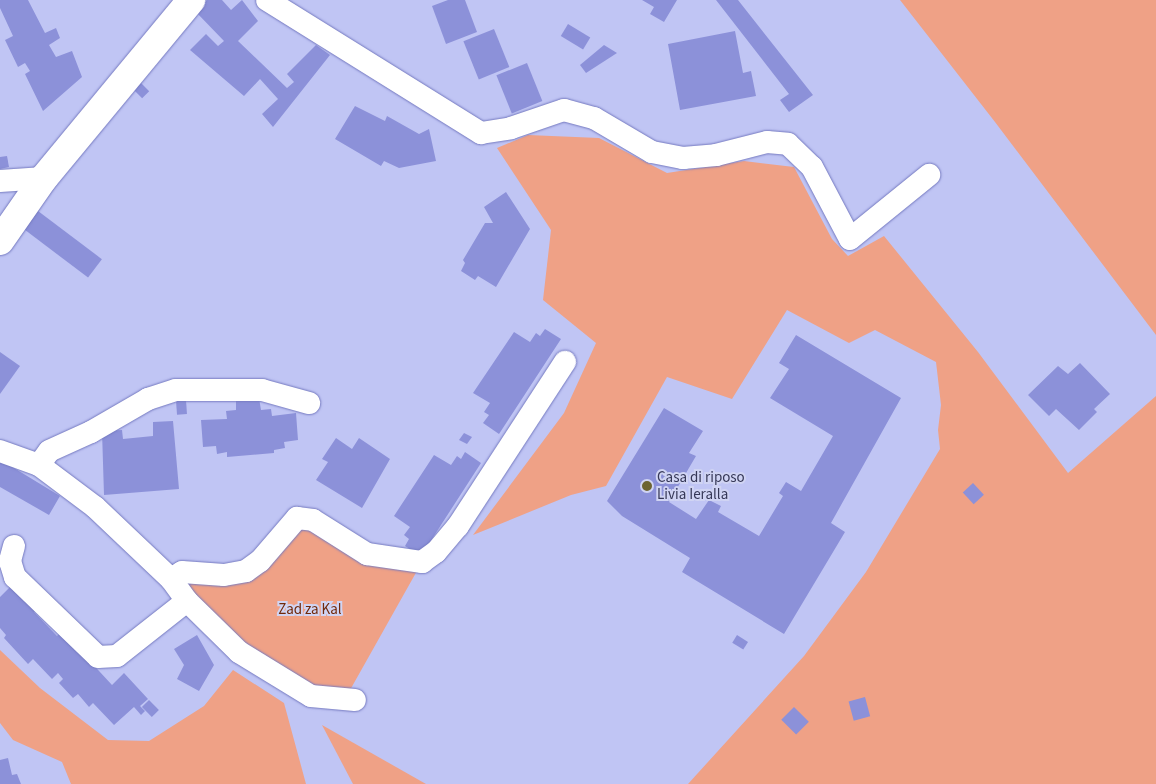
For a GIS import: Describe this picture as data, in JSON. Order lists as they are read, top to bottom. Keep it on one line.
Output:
{"parks":["Zad za Kal"],"places":["Casa di riposo Livia Ieralla"]}
